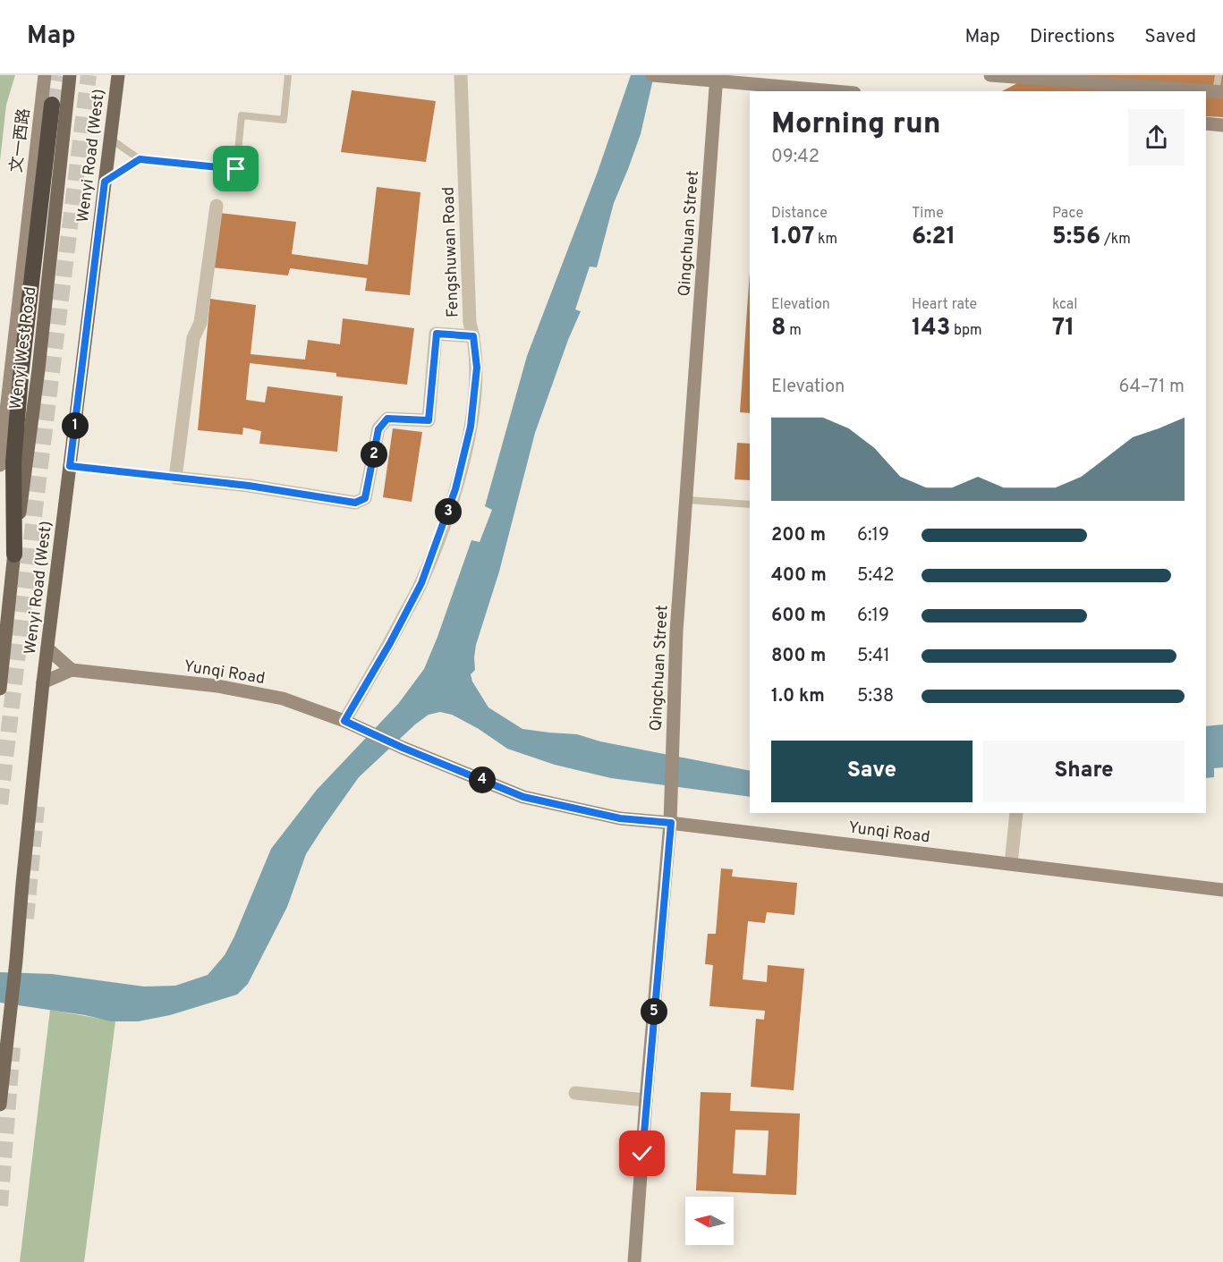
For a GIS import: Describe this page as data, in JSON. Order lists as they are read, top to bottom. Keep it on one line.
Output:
{"streets":{"main road":["Wenyi Road (West)","Wenyi West Road"],"street":["文一西路","Qingchuan Street","Fengshuwan Road","Yunqi Road"]},"crossings":[["Wenyi Road (West)","Yunqi Road"],["Qingchuan Street","Yunqi Road"],["Fengshuwan Road","Yunqi Road"]],"north":"left","page":{"header":"Map","nav":["Map","Directions","Saved"],"heading":["Morning run","09:42"],"stats":[["Distance","1.07 km"],["Time","6:21"],["Pace","5:56 /km"],["Elevation","8 m"],["Heart rate","143 bpm"],["kcal","71"]],"chart":["Elevation","64–71 m"],"pins":["1","2","3","4","5"],"list":[{"name":"200 m","note":"6:19"},{"name":"400 m","note":"5:42"},{"name":"600 m","note":"6:19"},{"name":"800 m","note":"5:41"},{"name":"1.0 km","note":"5:38"}],"buttons":["Save","Share"]}}
